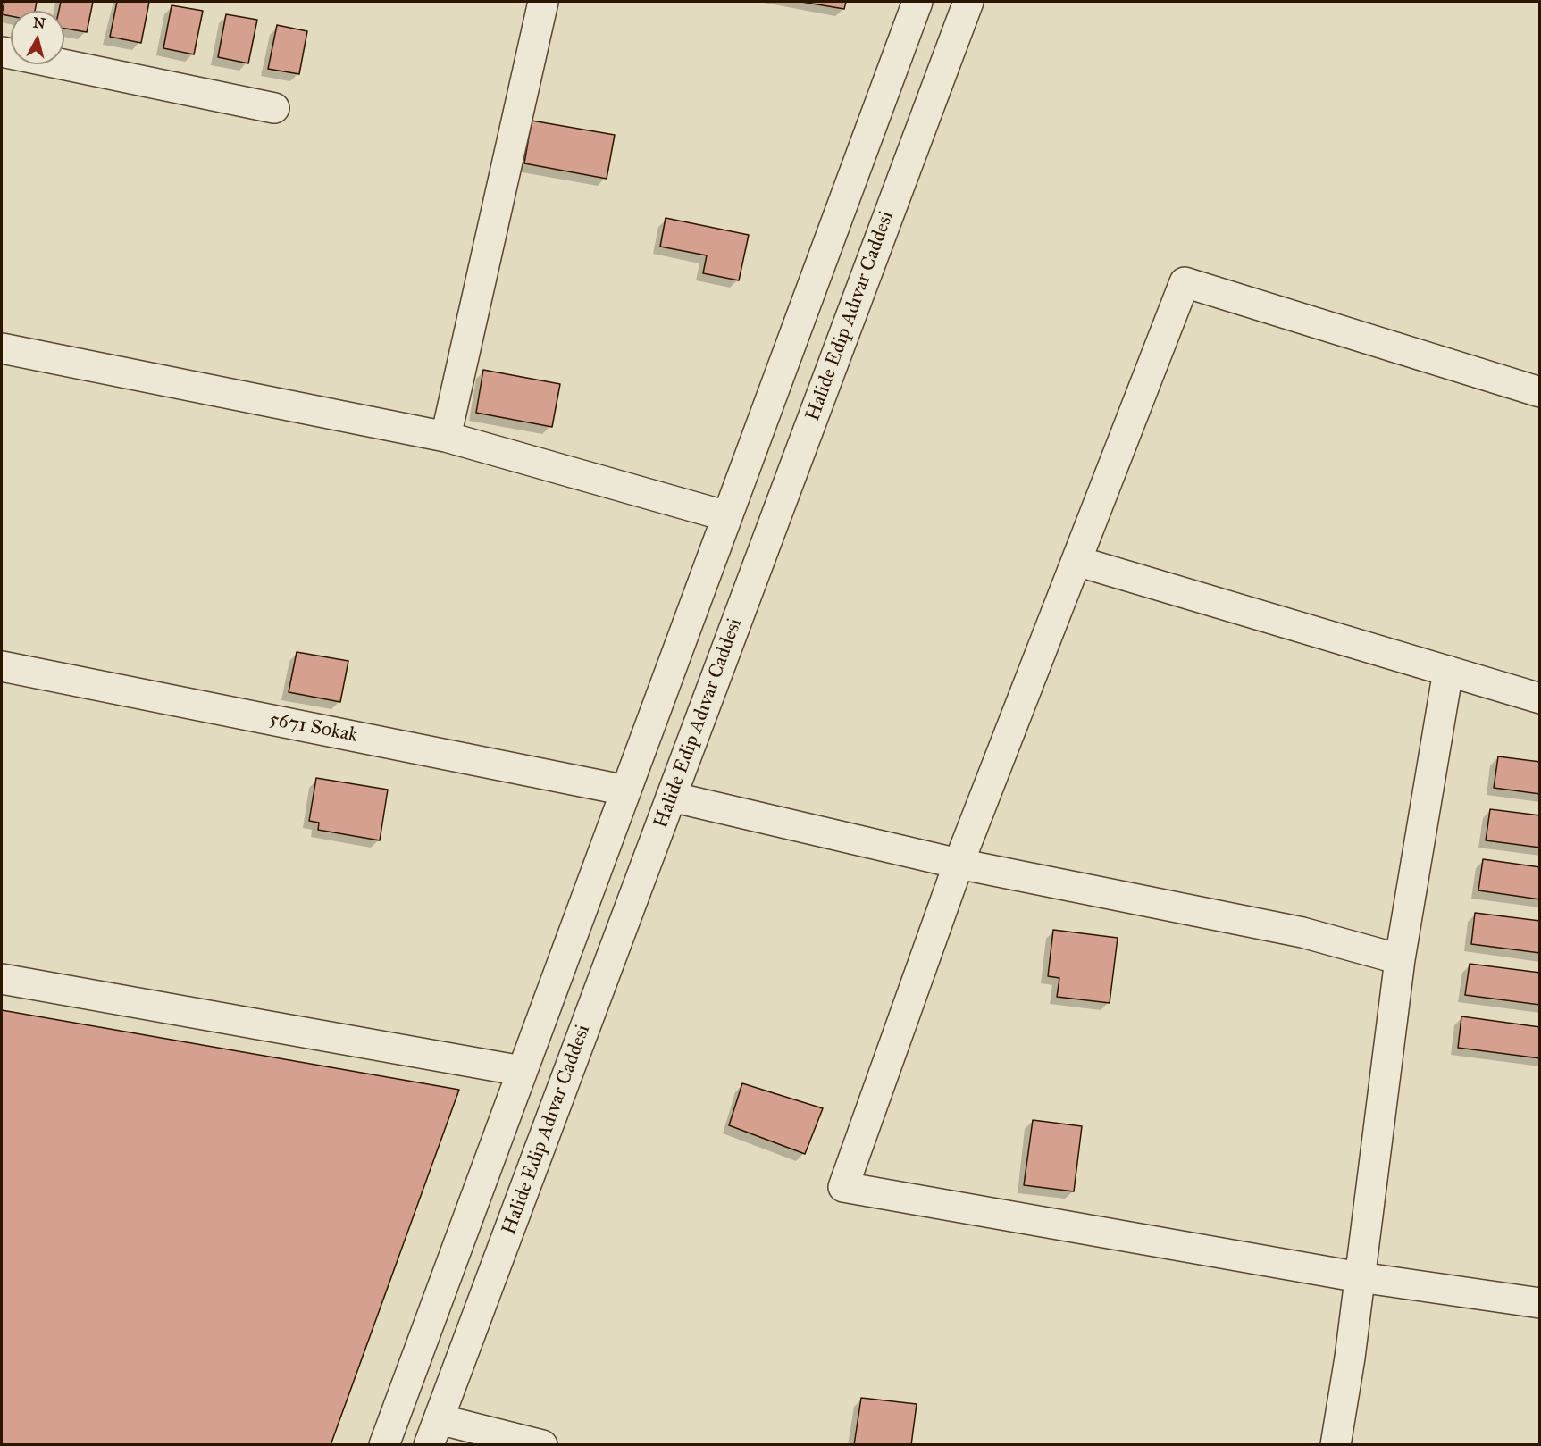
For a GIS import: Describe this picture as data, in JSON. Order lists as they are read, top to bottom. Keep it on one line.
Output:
{"streets":{"street":["Halide Edip Adıvar Caddesi","5671 Sokak"]},"north":"top"}
